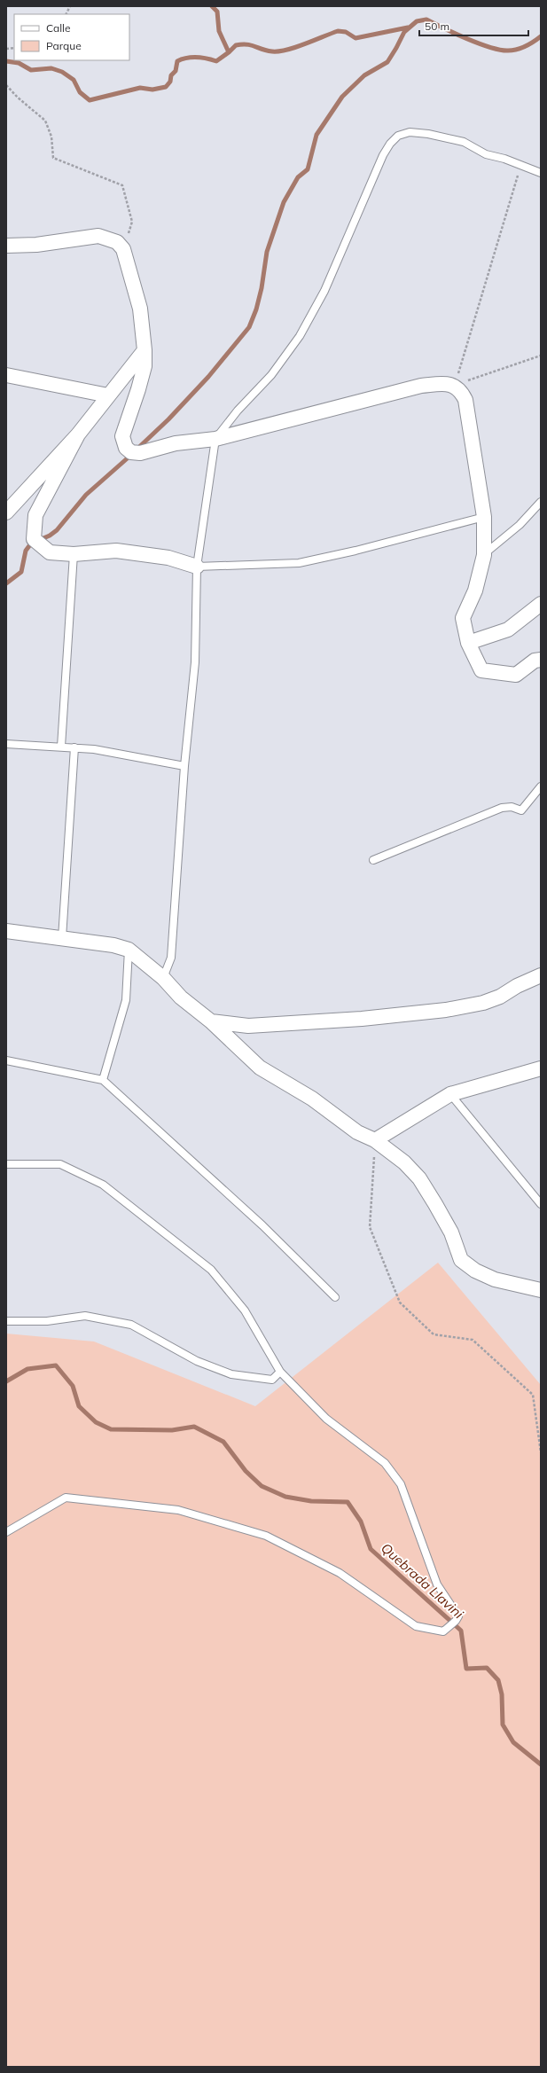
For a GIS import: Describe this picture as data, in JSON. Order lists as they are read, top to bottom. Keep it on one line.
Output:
{"water":["Quebrada Llavini"],"legend":["Calle","Parque"],"scale_bar":"50 m"}
